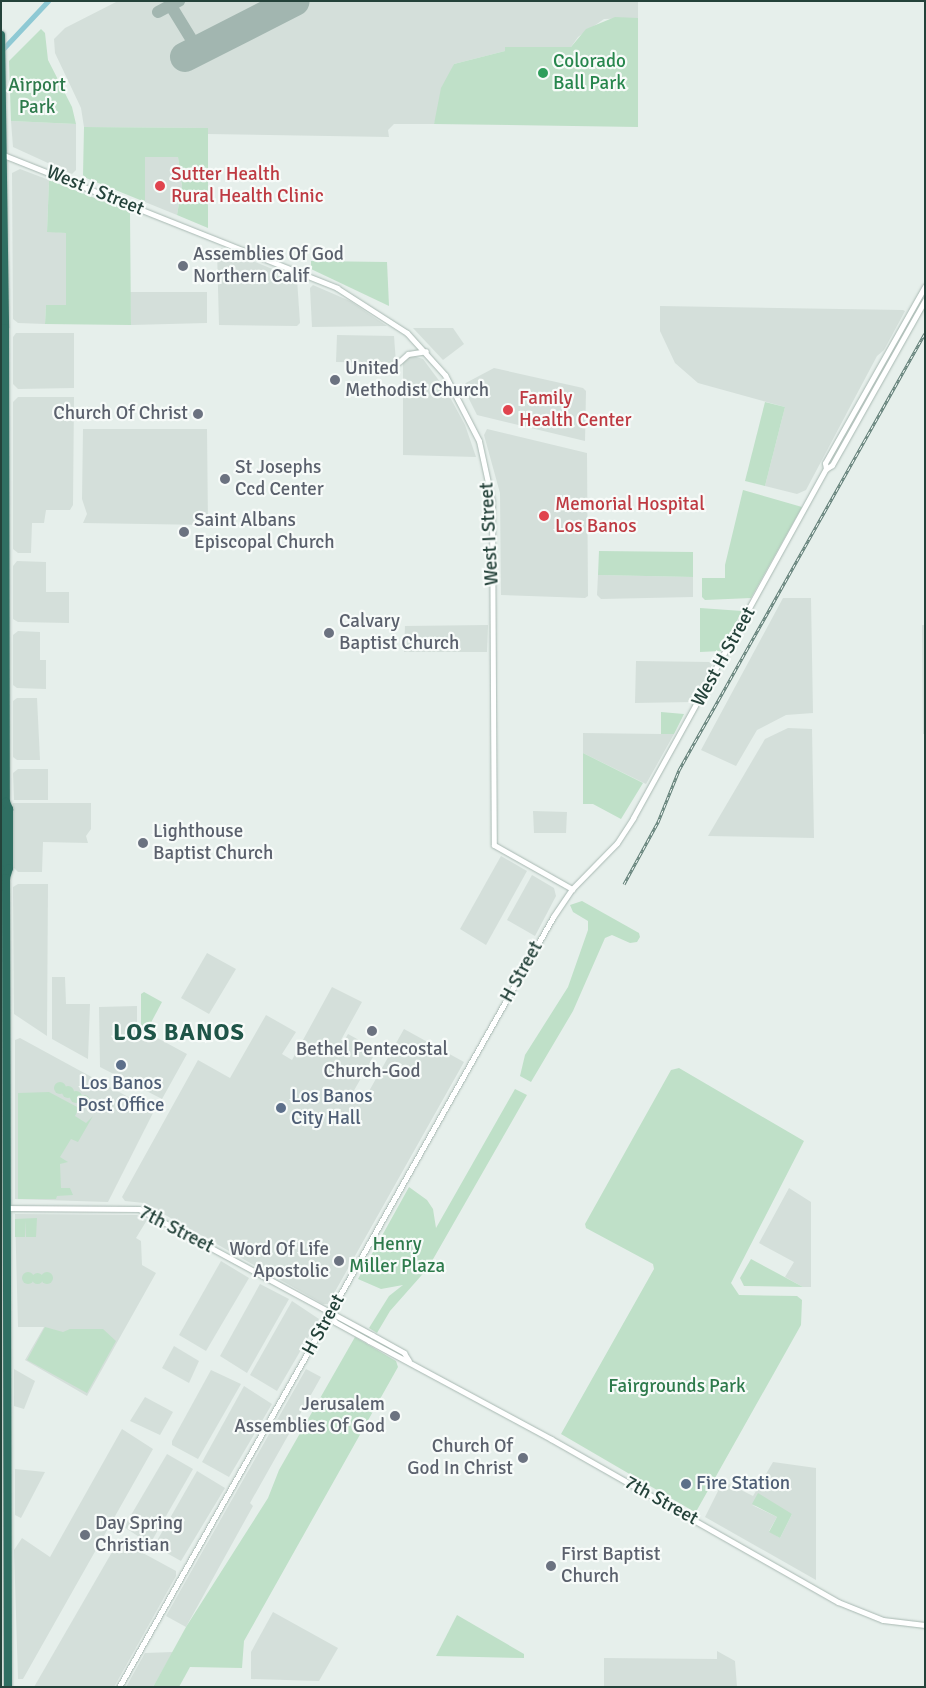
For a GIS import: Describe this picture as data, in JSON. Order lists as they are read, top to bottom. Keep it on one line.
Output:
{"streets":{"street":["West I Street","West H Street","H Street","7th Street"]},"crossings":[["West I Street","H Street"],["West H Street","H Street"],["H Street","7th Street"]],"districts":["LOS BANOS"],"parks":["Airport Park","Henry Miller Plaza","Fairgrounds Park"],"places":["Colorado Ball Park","Sutter Health Rural Health Clinic","Assemblies Of God Northern Calif","United Methodist Church","Family Health Center","Church Of Christ","St Josephs Ccd Center","Memorial Hospital Los Banos","Saint Albans Episcopal Church","Calvary Baptist Church","Lighthouse Baptist Church","Bethel Pentecostal Church-God","Los Banos Post Office","Los Banos City Hall","Word Of Life Apostolic","Jerusalem Assemblies Of God","Church Of God In Christ","Fire Station","Day Spring Christian","First Baptist Church"]}
